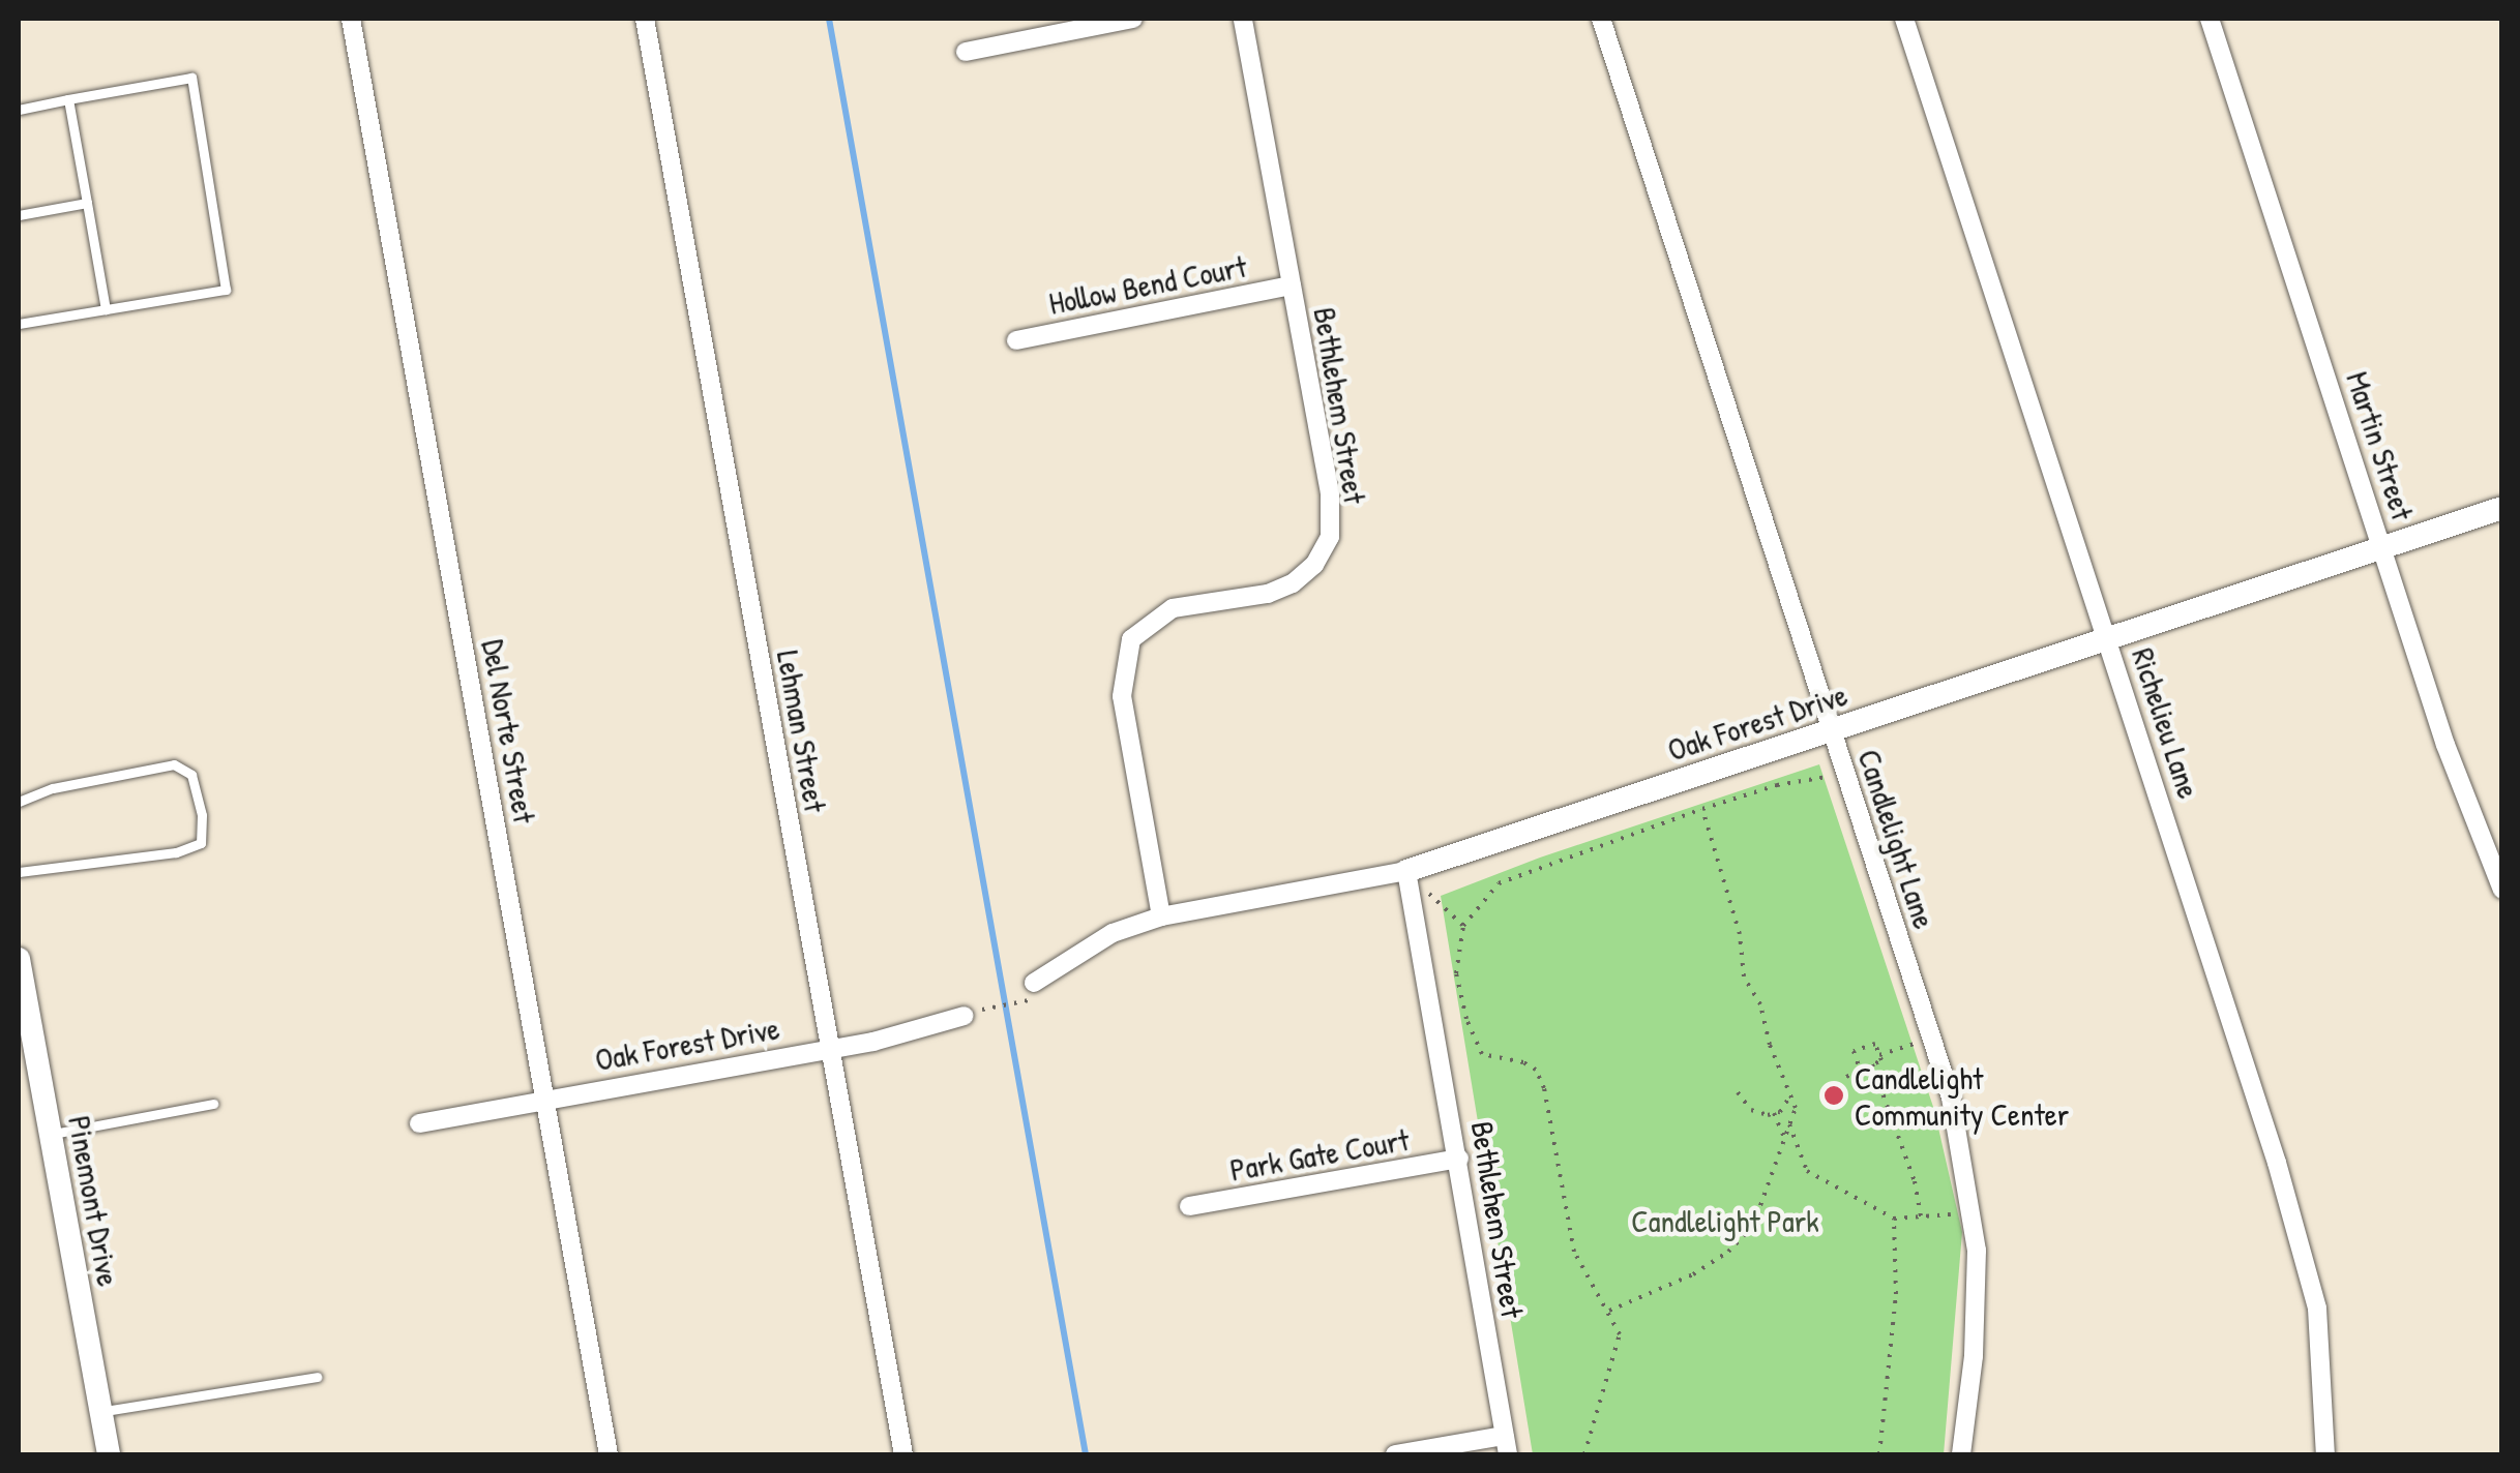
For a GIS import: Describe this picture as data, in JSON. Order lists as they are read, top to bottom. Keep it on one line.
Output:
{"streets":{"street":["Hollow Bend Court","Bethlehem Street","Martin Street","Oak Forest Drive","Richelieu Lane","Del Norte Street","Lehman Street","Candlelight Lane","Park Gate Court","Pinemont Drive"]},"crossings":[["Hollow Bend Court","Bethlehem Street"],["Bethlehem Street","Oak Forest Drive"],["Bethlehem Street","Park Gate Court"],["Martin Street","Oak Forest Drive"],["Oak Forest Drive","Richelieu Lane"],["Oak Forest Drive","Del Norte Street"],["Oak Forest Drive","Lehman Street"],["Oak Forest Drive","Candlelight Lane"]],"parks":["Candlelight Park"],"places":["Candlelight Community Center"]}
